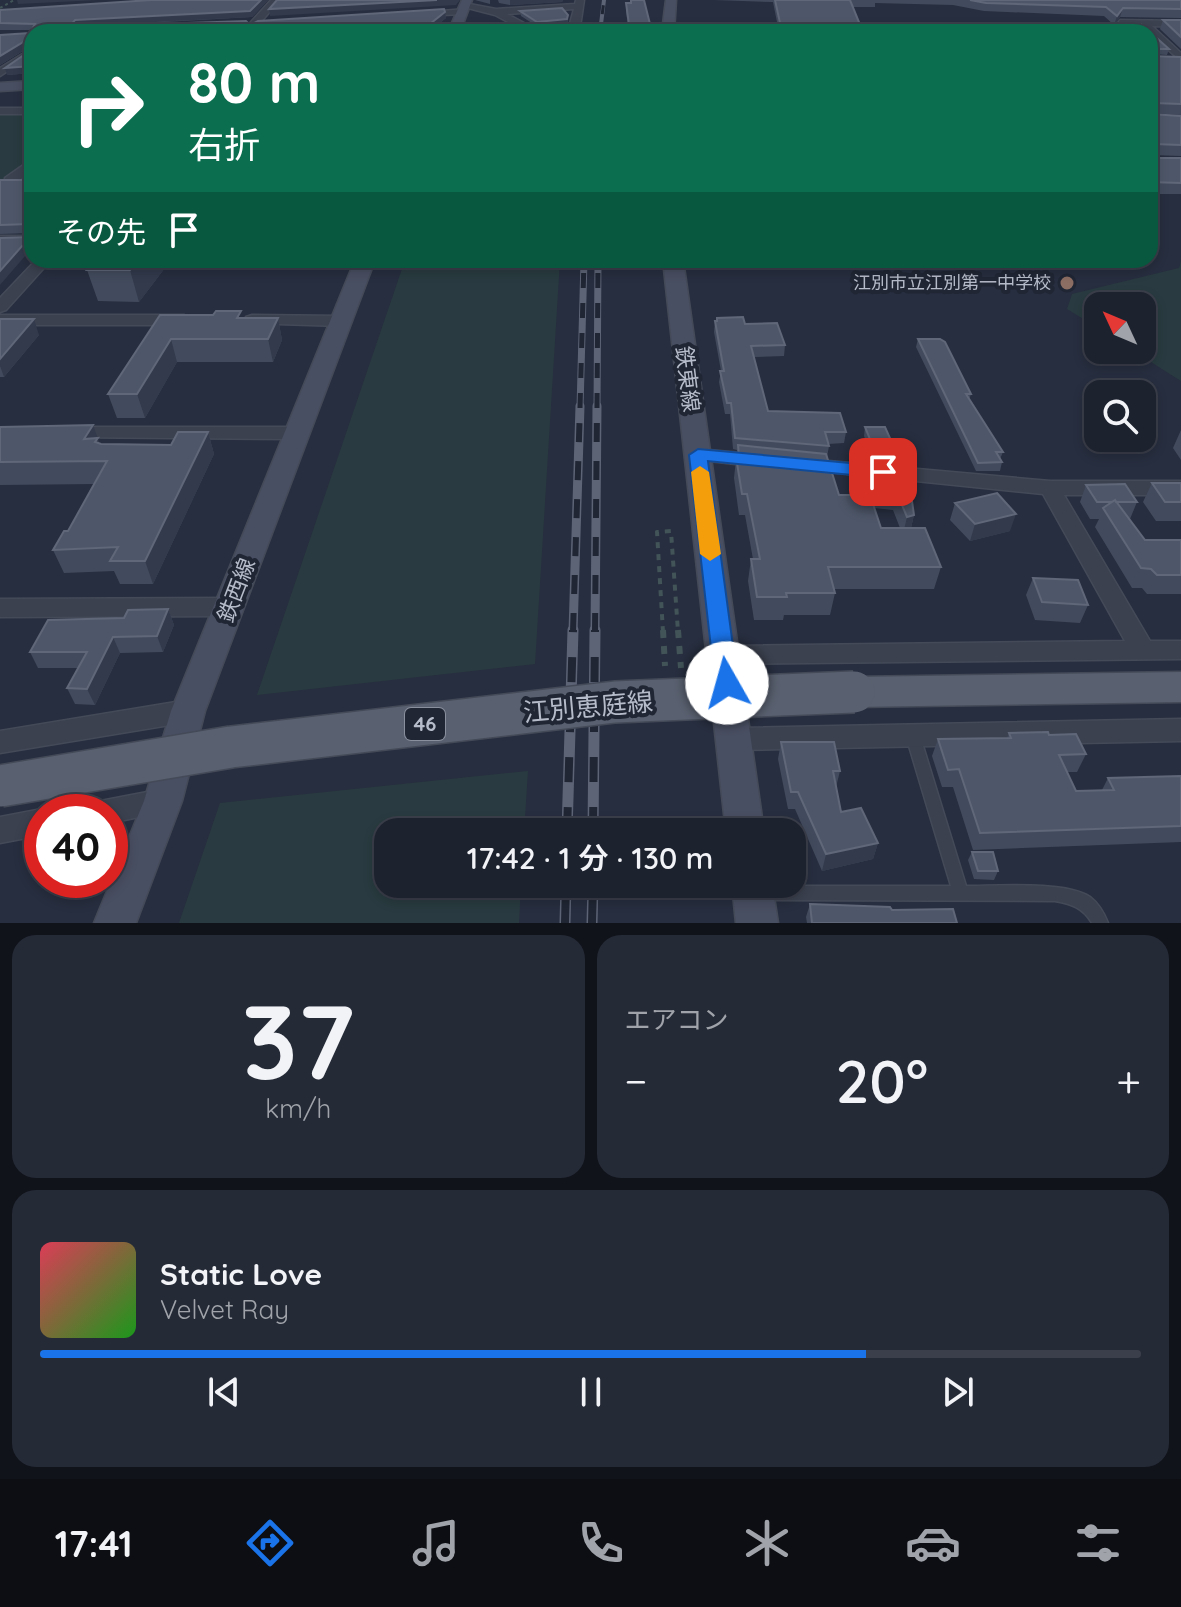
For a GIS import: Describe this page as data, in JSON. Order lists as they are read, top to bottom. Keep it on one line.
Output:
{"streets":{"main road":["江別恵庭線","46"],"street":["鉄東線","鉄西線"]},"places":["江別市立江別第一中学校"],"north":"top left","page":{"turn":["80 m","右折"],"then":"その先","limit":"40","trip":"17:42 · 1 分 · 130 m","tile":[["37","km/h"],"エアコン"],"heat":["−","20°","+"],"song":["Static Love","Velvet Ray"],"tabs":"17:41"}}
